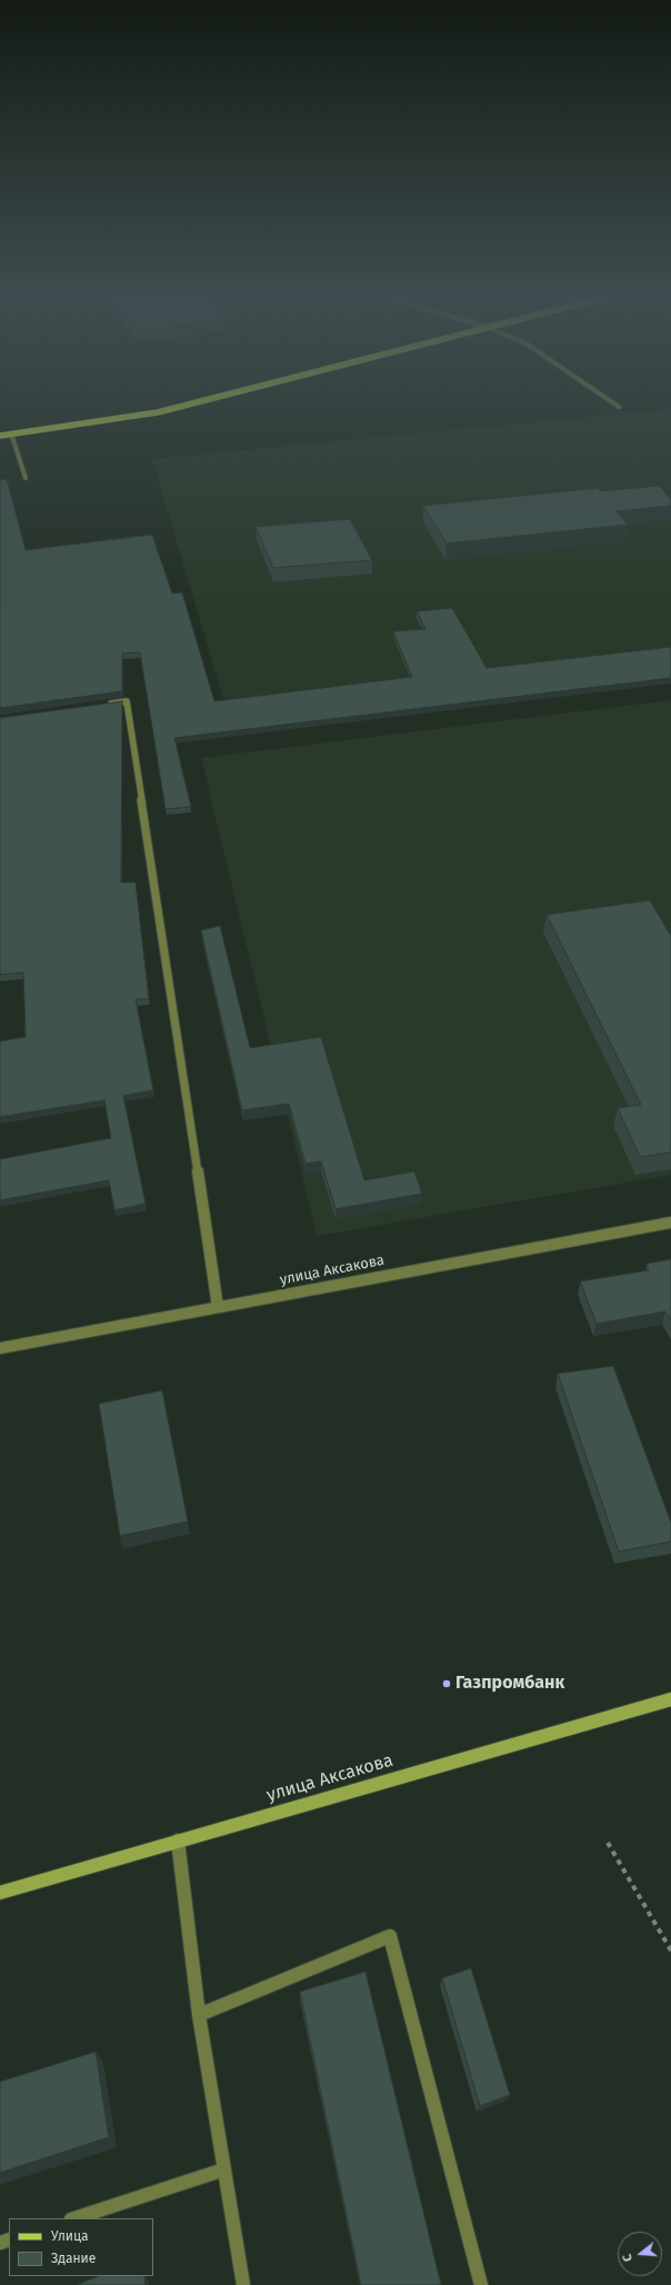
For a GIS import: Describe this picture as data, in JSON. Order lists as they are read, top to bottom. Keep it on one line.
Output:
{"streets":{"main road":["улица Аксакова"]},"places":["Газпромбанк"],"legend":["Улица","Здание"],"north":"left"}
